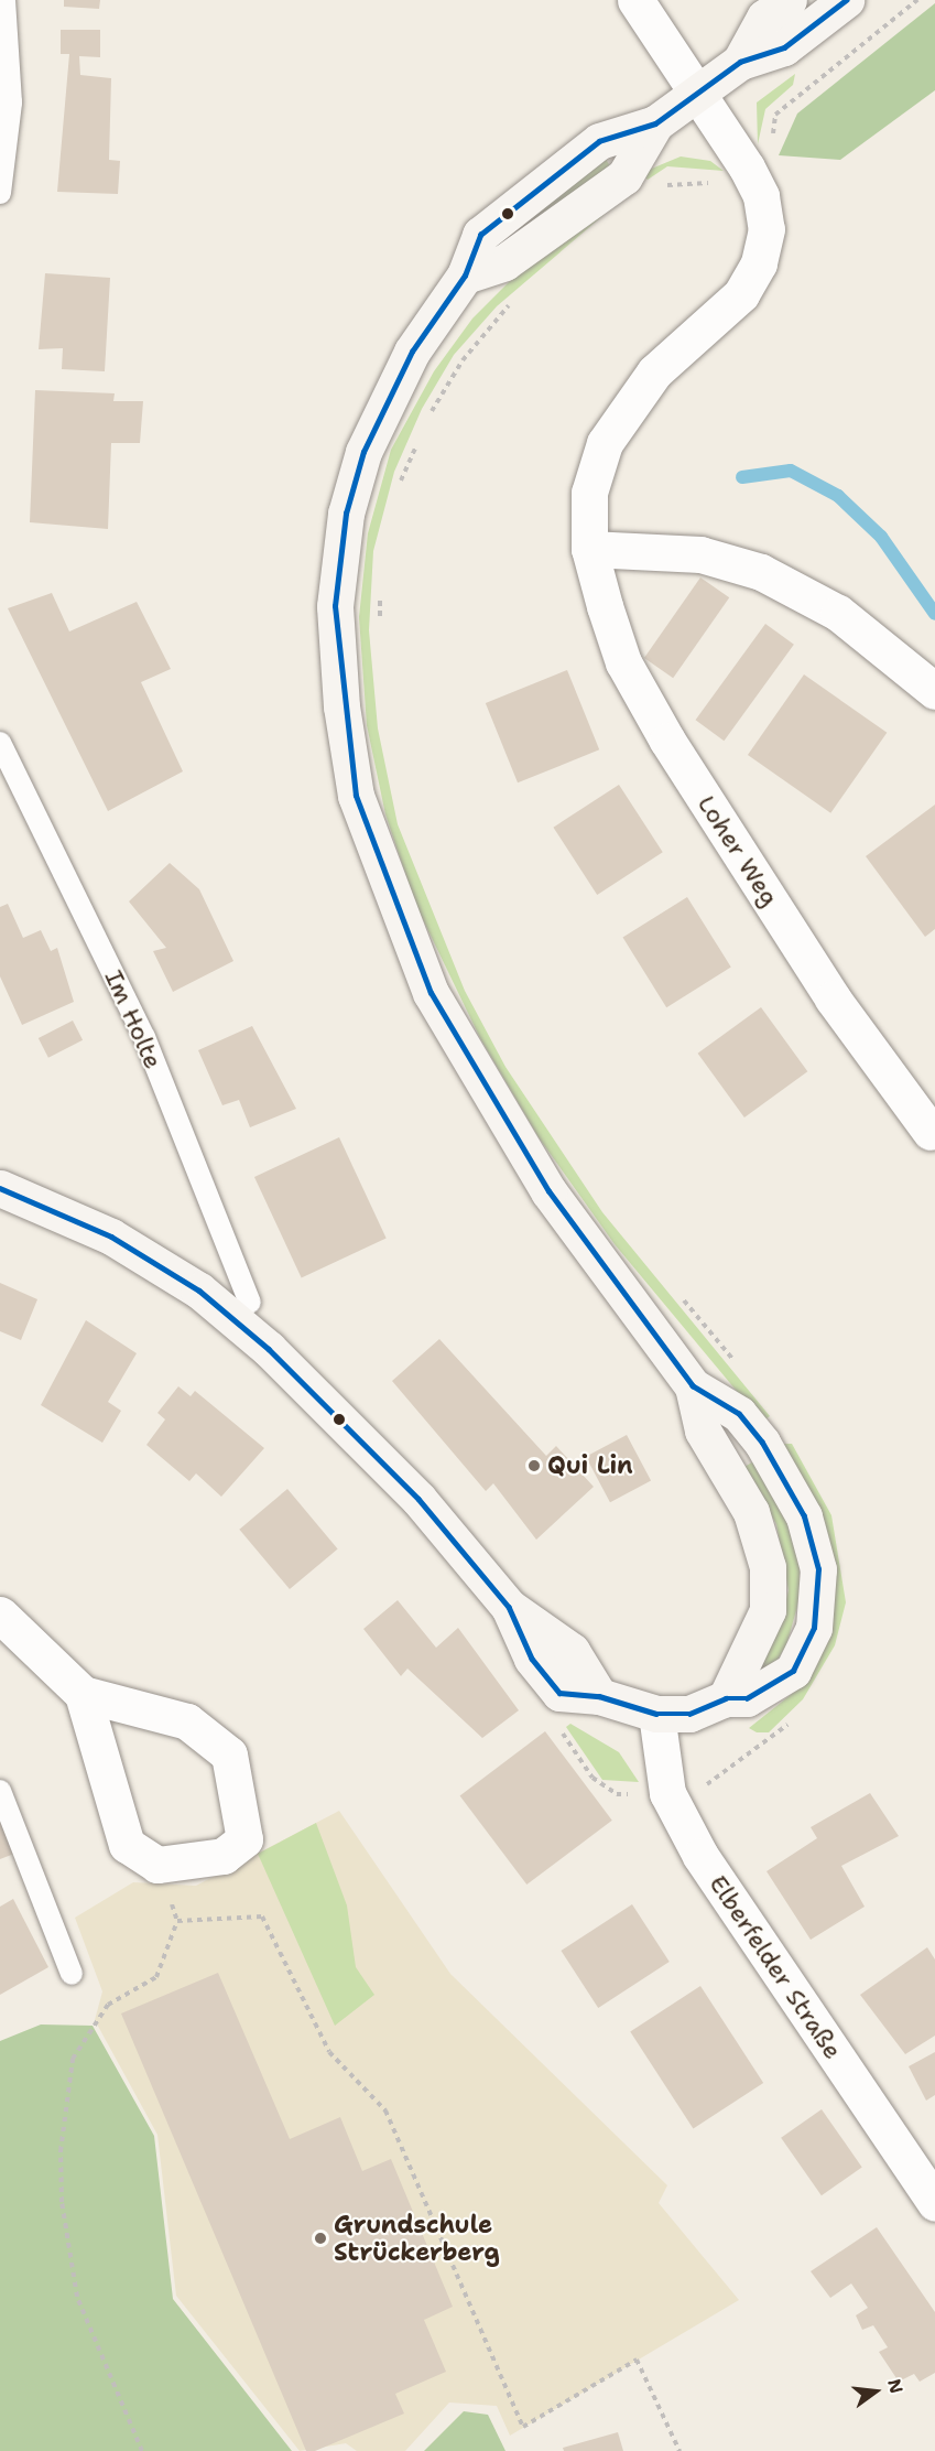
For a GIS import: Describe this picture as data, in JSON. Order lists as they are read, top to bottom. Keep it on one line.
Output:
{"streets":{"street":["Loher Weg","Elberfelder Straße"],"lane":["Im Holte"]},"places":["Qui Lin","Grundschule Strückerberg"],"north":"right"}
